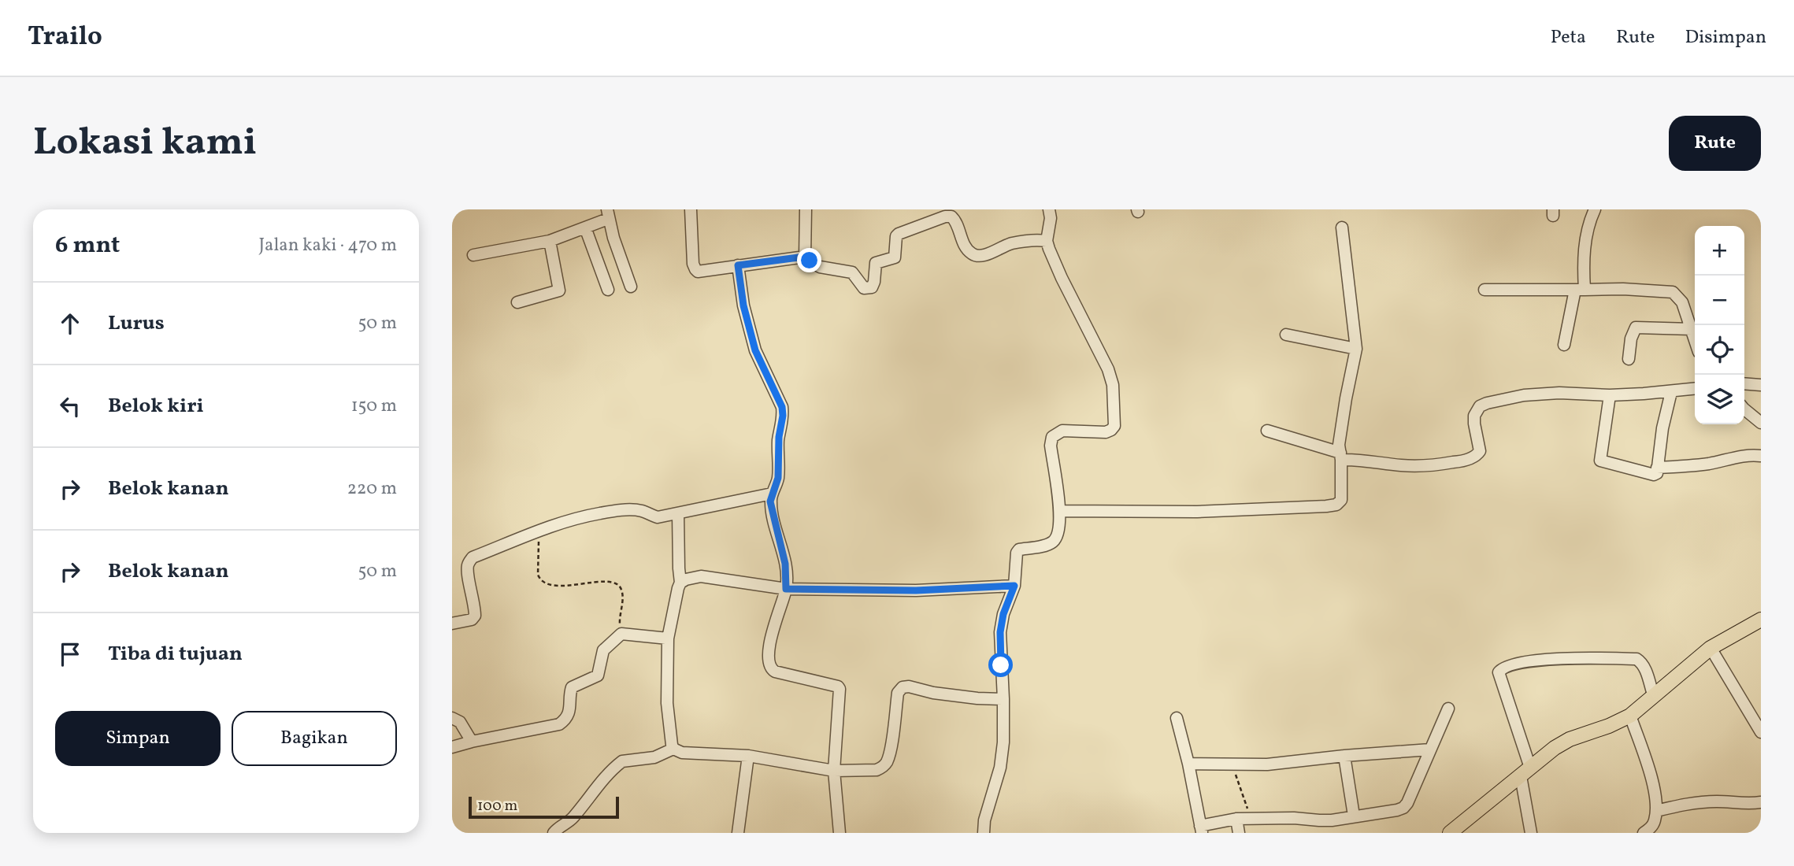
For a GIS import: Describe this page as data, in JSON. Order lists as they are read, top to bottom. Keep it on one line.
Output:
{"scale_bar":"100 m","page":{"header":"Trailo","nav":["Peta","Rute","Disimpan"],"buttons":["Rute",["Simpan","Bagikan"]],"title":"Lokasi kami","heading":["6 mnt","Jalan kaki · 470 m"],"map_buttons":["+","−"],"list":[["Lurus","50 m"],["Belok kiri","150 m"],["Belok kanan","220 m"],["Belok kanan","50 m"],"Tiba di tujuan"],"scale":"100 m"}}
